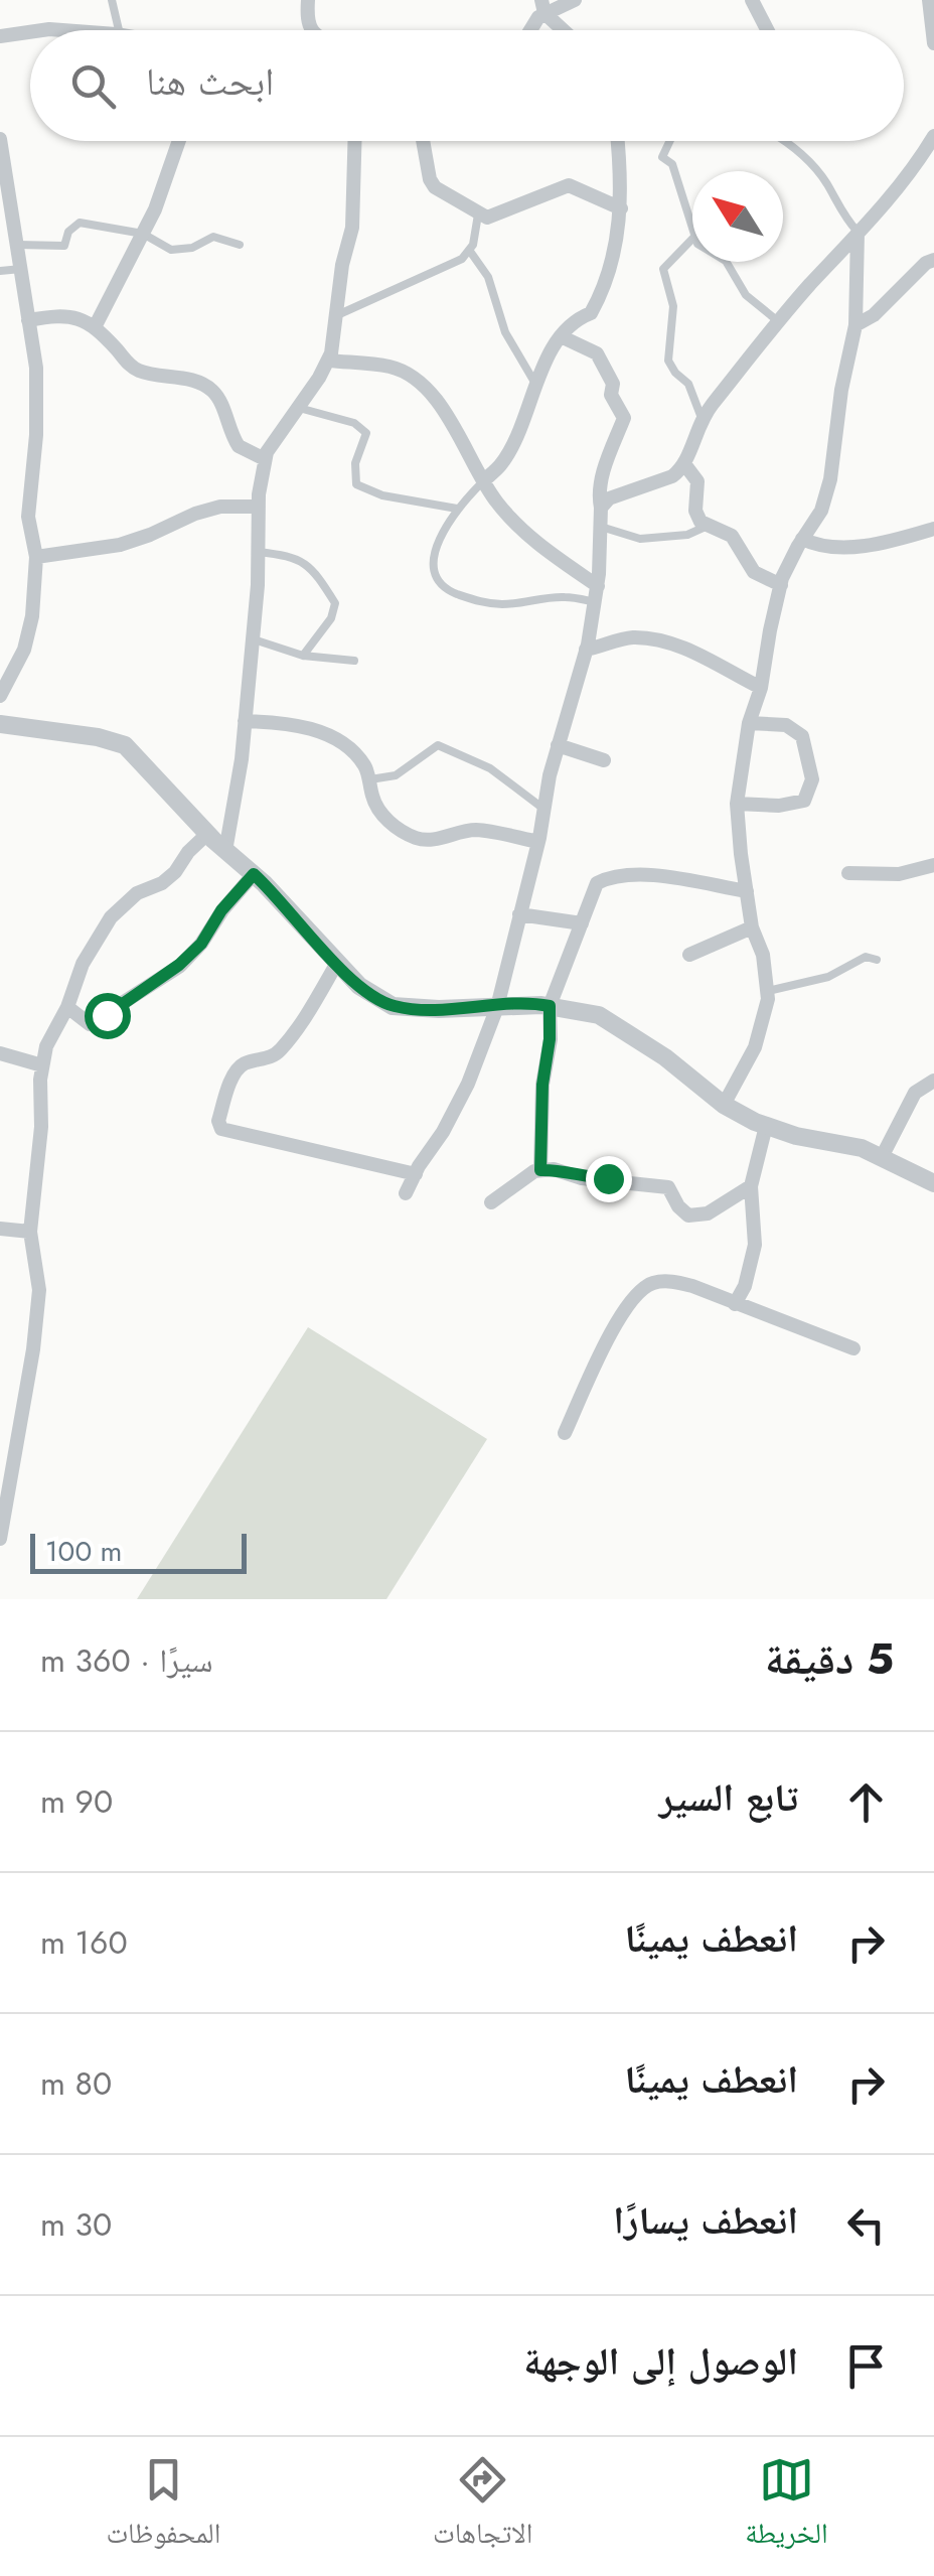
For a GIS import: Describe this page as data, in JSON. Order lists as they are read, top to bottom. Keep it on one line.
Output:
{"scale_bar":"100 m","north":"top left","page":{"search":"ابحث هنا","scale":"100 m","heading":["5 دقيقة","سيرًا · 360 m"],"list":[["تابع السير","90 m"],["انعطف يمينًا","160 m"],["انعطف يمينًا","80 m"],["انعطف يسارًا","30 m"],"الوصول إلى الوجهة"],"nav":["الخريطة","الاتجاهات","المحفوظات"]}}
